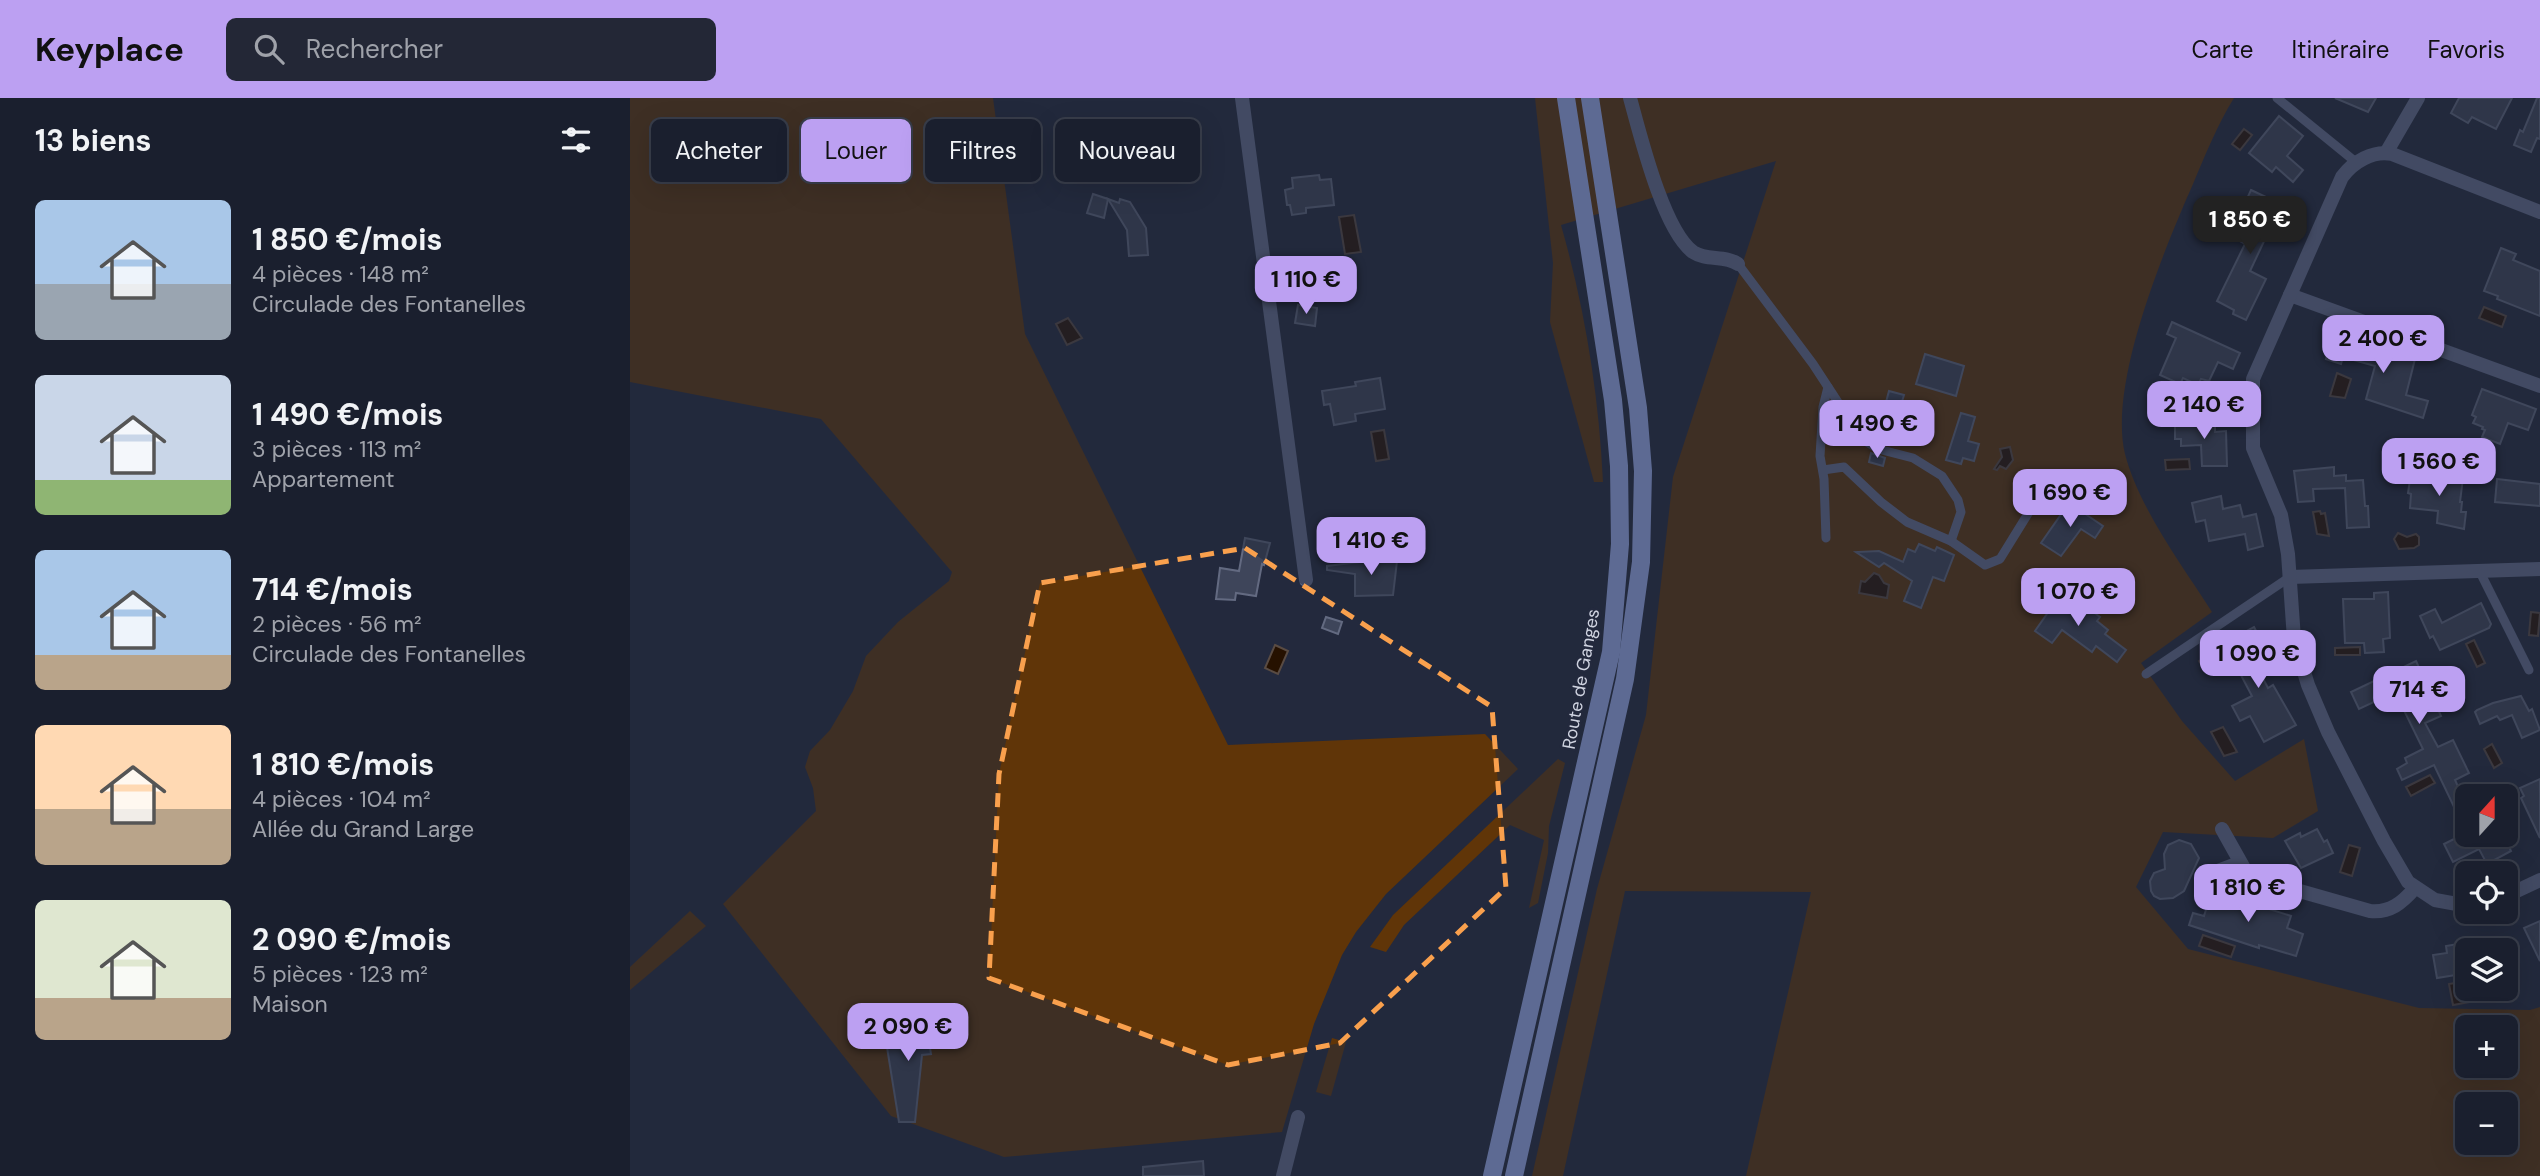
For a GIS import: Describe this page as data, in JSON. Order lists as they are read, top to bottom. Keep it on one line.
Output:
{"streets":{"main road":["Route de Ganges"]},"north":"top","page":{"header":"Keyplace","search":"Rechercher","nav":["Carte","Itinéraire","Favoris"],"heading":"13 biens","chip":["Acheter","Louer","Filtres","Nouveau"],"list":[{"name":"1 850 €/mois","note":"4 pièces · 148 m² · Circulade des Fontanelles"},{"name":"1 490 €/mois","note":"3 pièces · 113 m² · Appartement"},{"name":"714 €/mois","note":"2 pièces · 56 m² · Circulade des Fontanelles"},{"name":"1 810 €/mois","note":"4 pièces · 104 m² · Allée du Grand Large"},{"name":"2 090 €/mois","note":"5 pièces · 123 m² · Maison"}],"price":["1 850 €","1 110 €","2 400 €","2 140 €","1 490 €","1 560 €","1 690 €","1 410 €","1 070 €","1 090 €","714 €","1 810 €","2 090 €"],"map_buttons":["+","−"]}}
